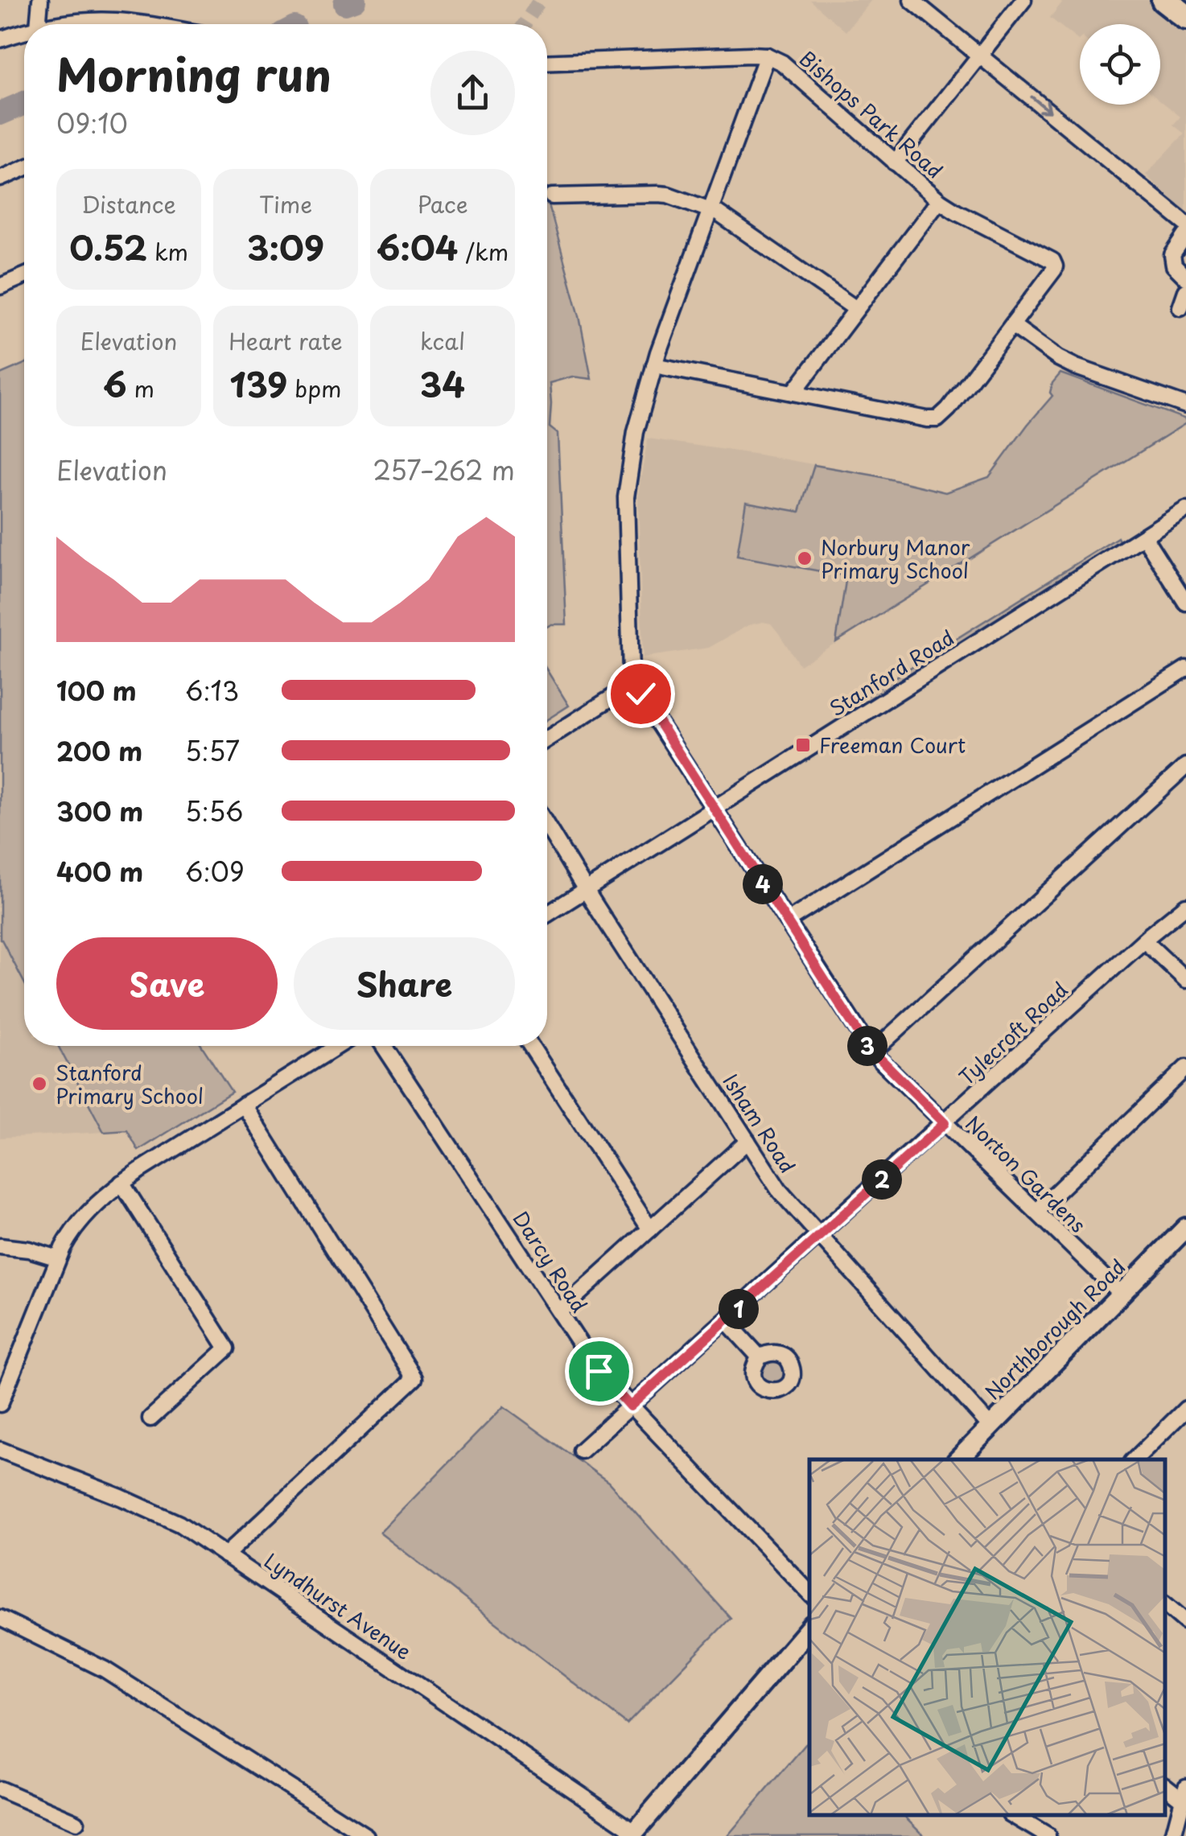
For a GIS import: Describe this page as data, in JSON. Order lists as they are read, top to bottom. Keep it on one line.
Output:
{"streets":{"street":["Bishops Park Road","Stanford Road","Tylecroft Road","Isham Road","Norton Gardens","Darcy Road","Northborough Road","Lyndhurst Avenue"]},"crossings":[["Stanford Road","Isham Road"],["Stanford Road","Norton Gardens"],["Tylecroft Road","Isham Road"],["Tylecroft Road","Norton Gardens"],["Tylecroft Road","Darcy Road"],["Isham Road","Northborough Road"],["Norton Gardens","Northborough Road"]],"places":{"other":["Norbury Manor Primary School","Stanford Primary School"],"transit":["Freeman Court"]},"page":{"heading":["Morning run","09:10"],"stats":[["Distance","0.52 km"],["Time","3:09"],["Pace","6:04 /km"],["Elevation","6 m"],["Heart rate","139 bpm"],["kcal","34"]],"chart":["Elevation","257–262 m"],"list":[{"name":"100 m","note":"6:13"},{"name":"200 m","note":"5:57"},{"name":"300 m","note":"5:56"},{"name":"400 m","note":"6:09"}],"pins":["4","3","2","1"],"buttons":["Save","Share"]}}
